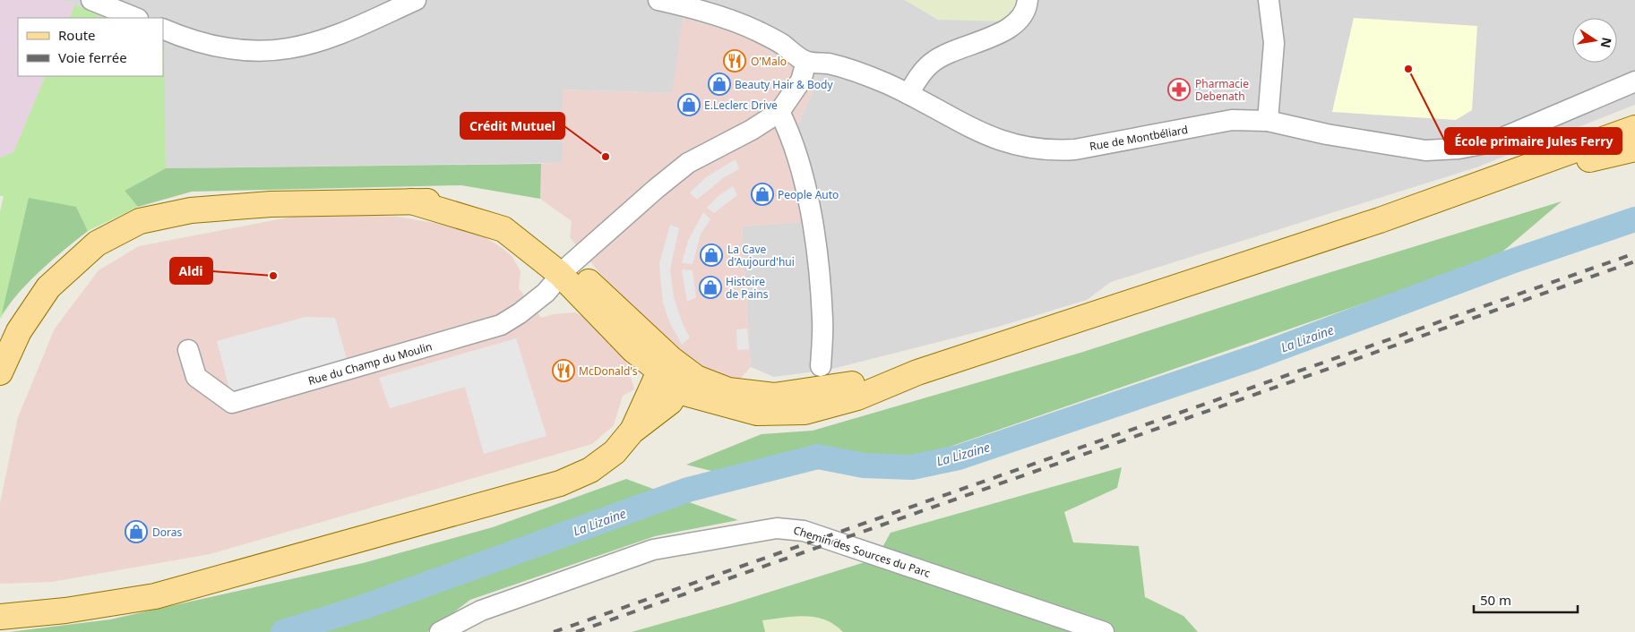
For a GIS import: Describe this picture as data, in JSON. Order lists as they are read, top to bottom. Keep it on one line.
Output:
{"streets":{"street":["Rue de Montbéliard","Rue du Champ du Moulin","Chemin des Sources du Parc"]},"water":["La Lizaine"],"places":{"restaurant":["O'Malo","McDonald's"],"other":["École primaire Jules Ferry","Crédit Mutuel","Aldi"],"shop":["Beauty Hair & Body","E.Leclerc Drive","People Auto","La Cave d'Aujourd'hui","Histoire de Pains","Doras"],"pharmacy":["Pharmacie Debenath"]},"legend":["Route","Voie ferrée"],"scale_bar":"50 m","north":"right"}
